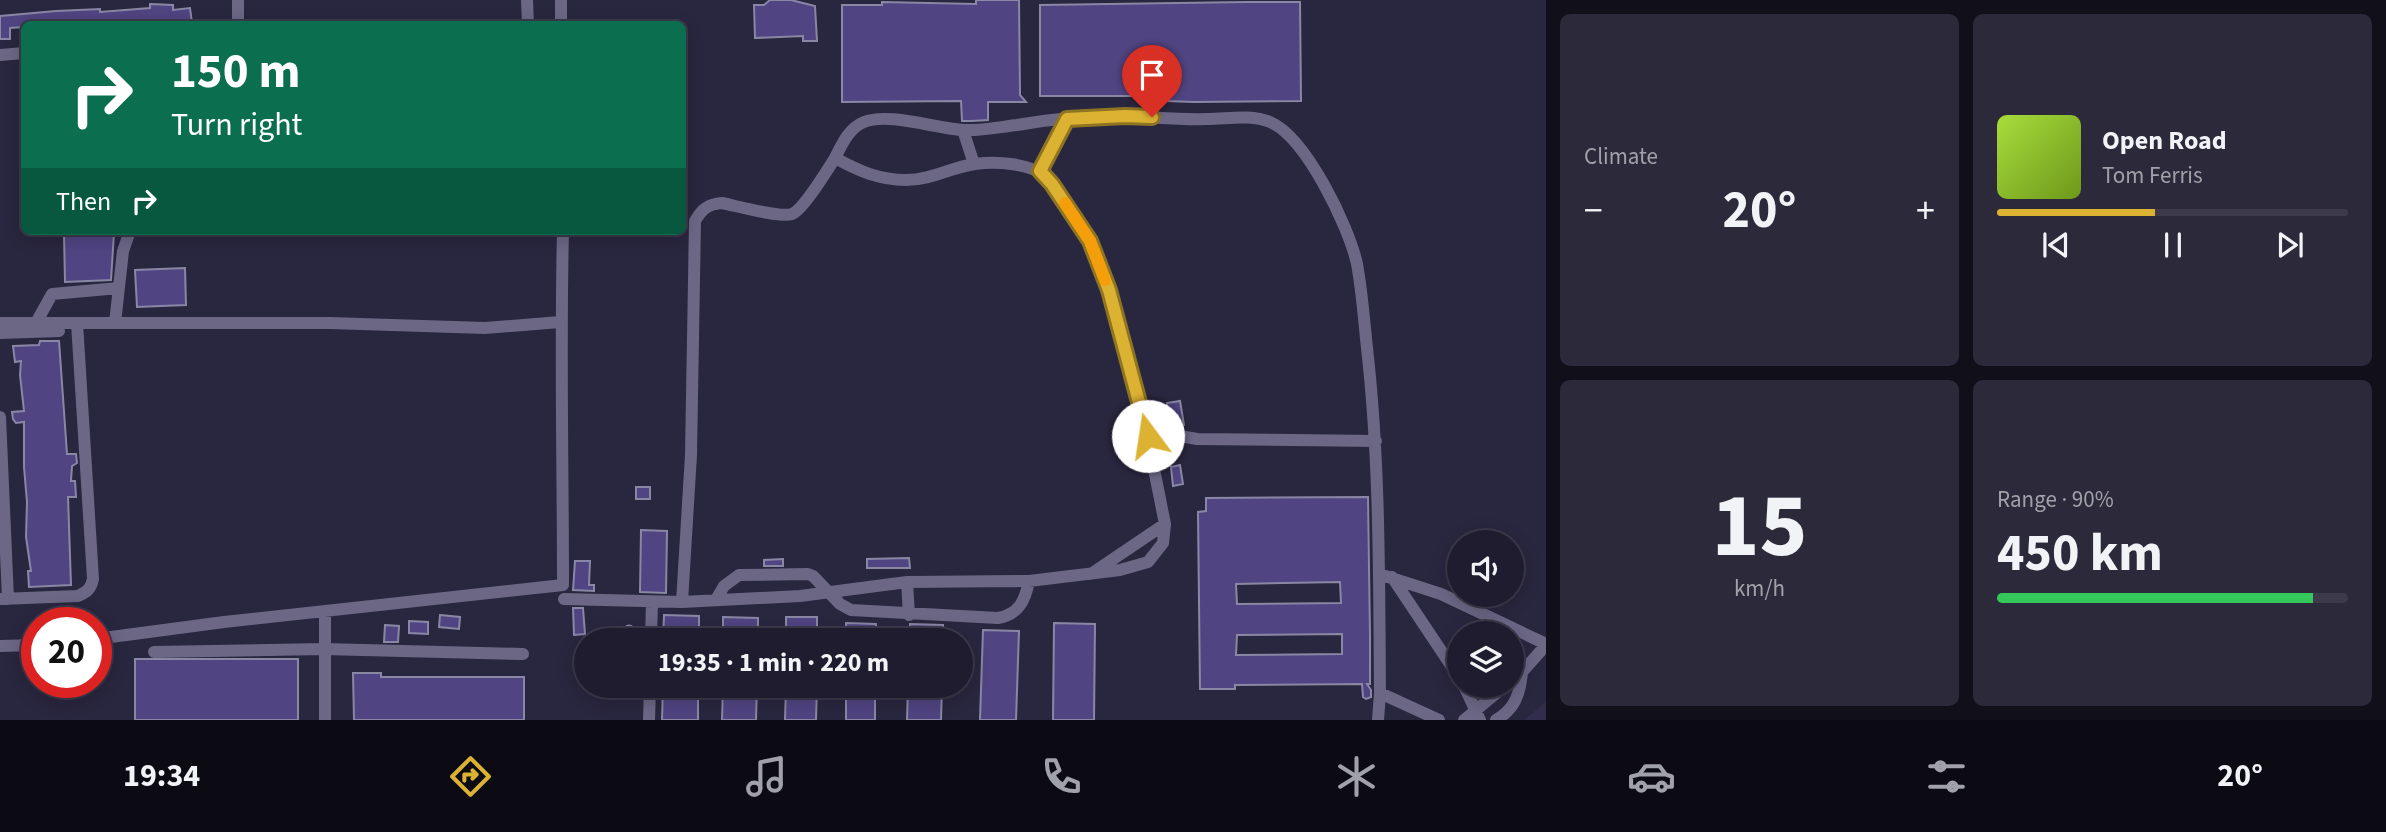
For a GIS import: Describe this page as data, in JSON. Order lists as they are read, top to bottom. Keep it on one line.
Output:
{"page":{"tile":["Climate",["15","km/h"],["Range · 90%","450 km"]],"turn":["150 m","Turn right"],"song":["Open Road","Tom Ferris"],"then":"Then","heat":["−","20°","+"],"limit":"20","trip":"19:35 · 1 min · 220 m","tabs":["19:34","20°"]}}
